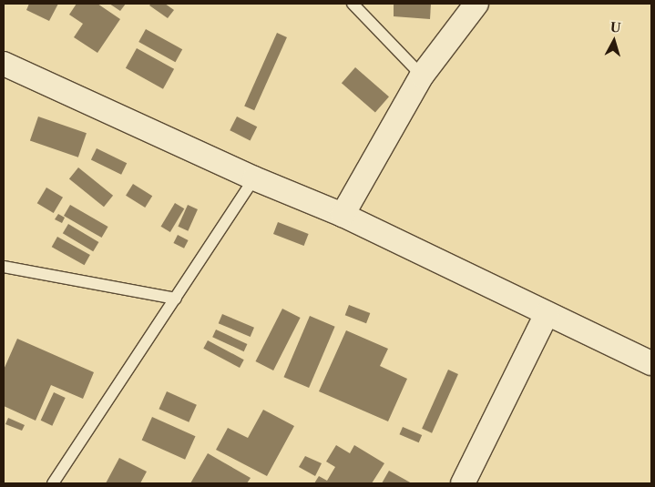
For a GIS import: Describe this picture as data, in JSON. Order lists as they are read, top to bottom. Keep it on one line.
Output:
{"north":"top"}
